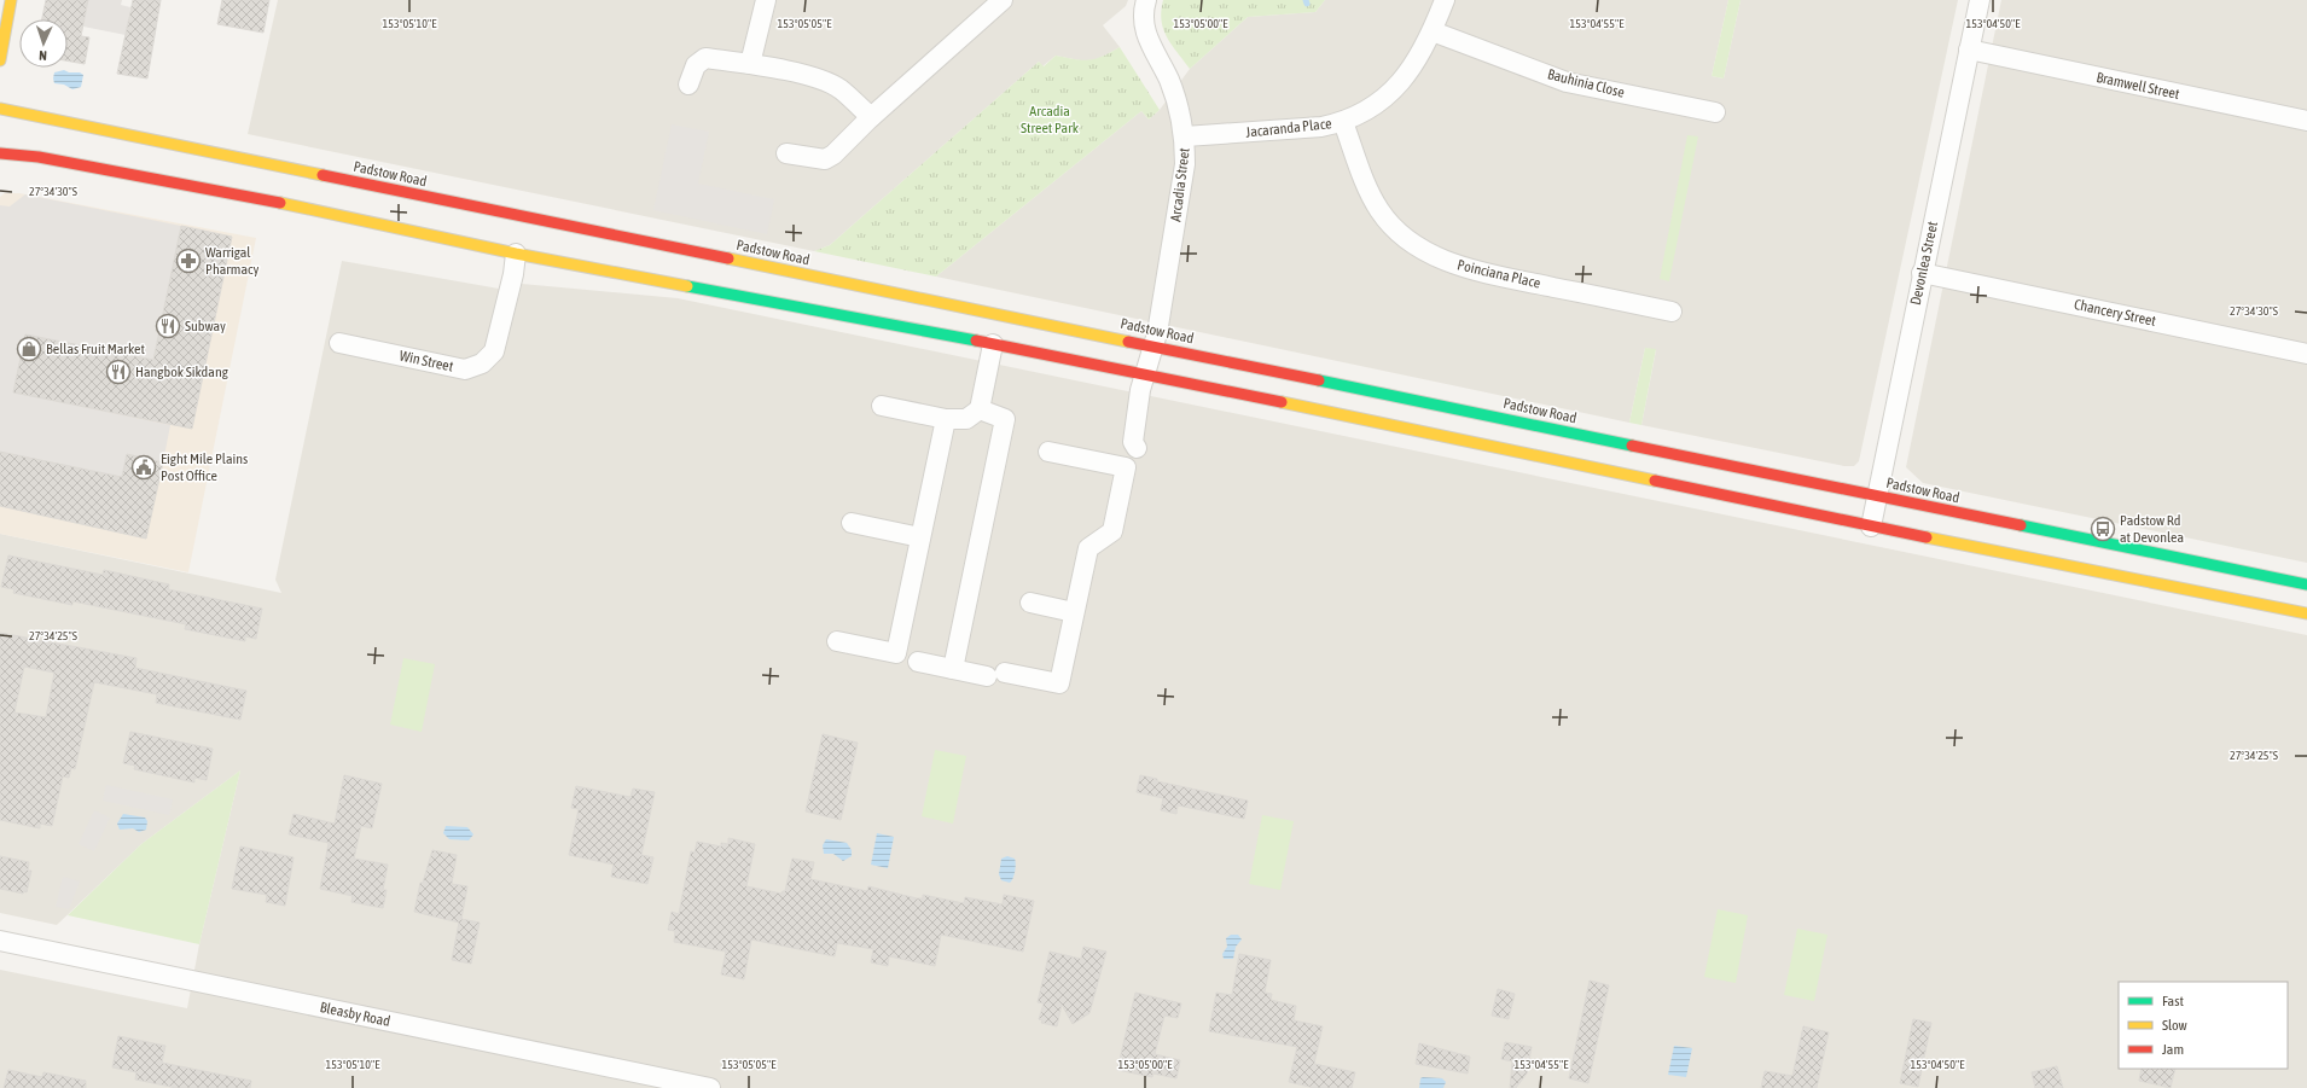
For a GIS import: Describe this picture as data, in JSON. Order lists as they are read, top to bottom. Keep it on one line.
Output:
{"streets":{"main road":["Padstow Road"],"street":["Bauhinia Close","Bramwell Street","Jacaranda Place","Arcadia Street","Devonlea Street","Poinciana Place","Chancery Street","Win Street","Bleasby Road"]},"crossings":[["Bauhinia Close","Jacaranda Place"],["Bramwell Street","Devonlea Street"],["Jacaranda Place","Arcadia Street"],["Jacaranda Place","Poinciana Place"],["Padstow Road","Arcadia Street"],["Padstow Road","Devonlea Street"],["Devonlea Street","Chancery Street"]],"parks":["Arcadia Street Park"],"places":{"pharmacy":["Warrigal Pharmacy"],"restaurant":["Subway","Hangbok Sikdang"],"shop":["Bellas Fruit Market"],"public building":["Eight Mile Plains Post Office"],"bus stop":["Padstow Rd at Devonlea"]},"legend":["Fast","Slow","Jam"],"north":"bottom","coordinates":["153°05'10\"E","153°05'05\"E","153°05'00\"E","153°04'55\"E","153°04'50\"E","27°34'30\"S","27°34'25\"S"]}
